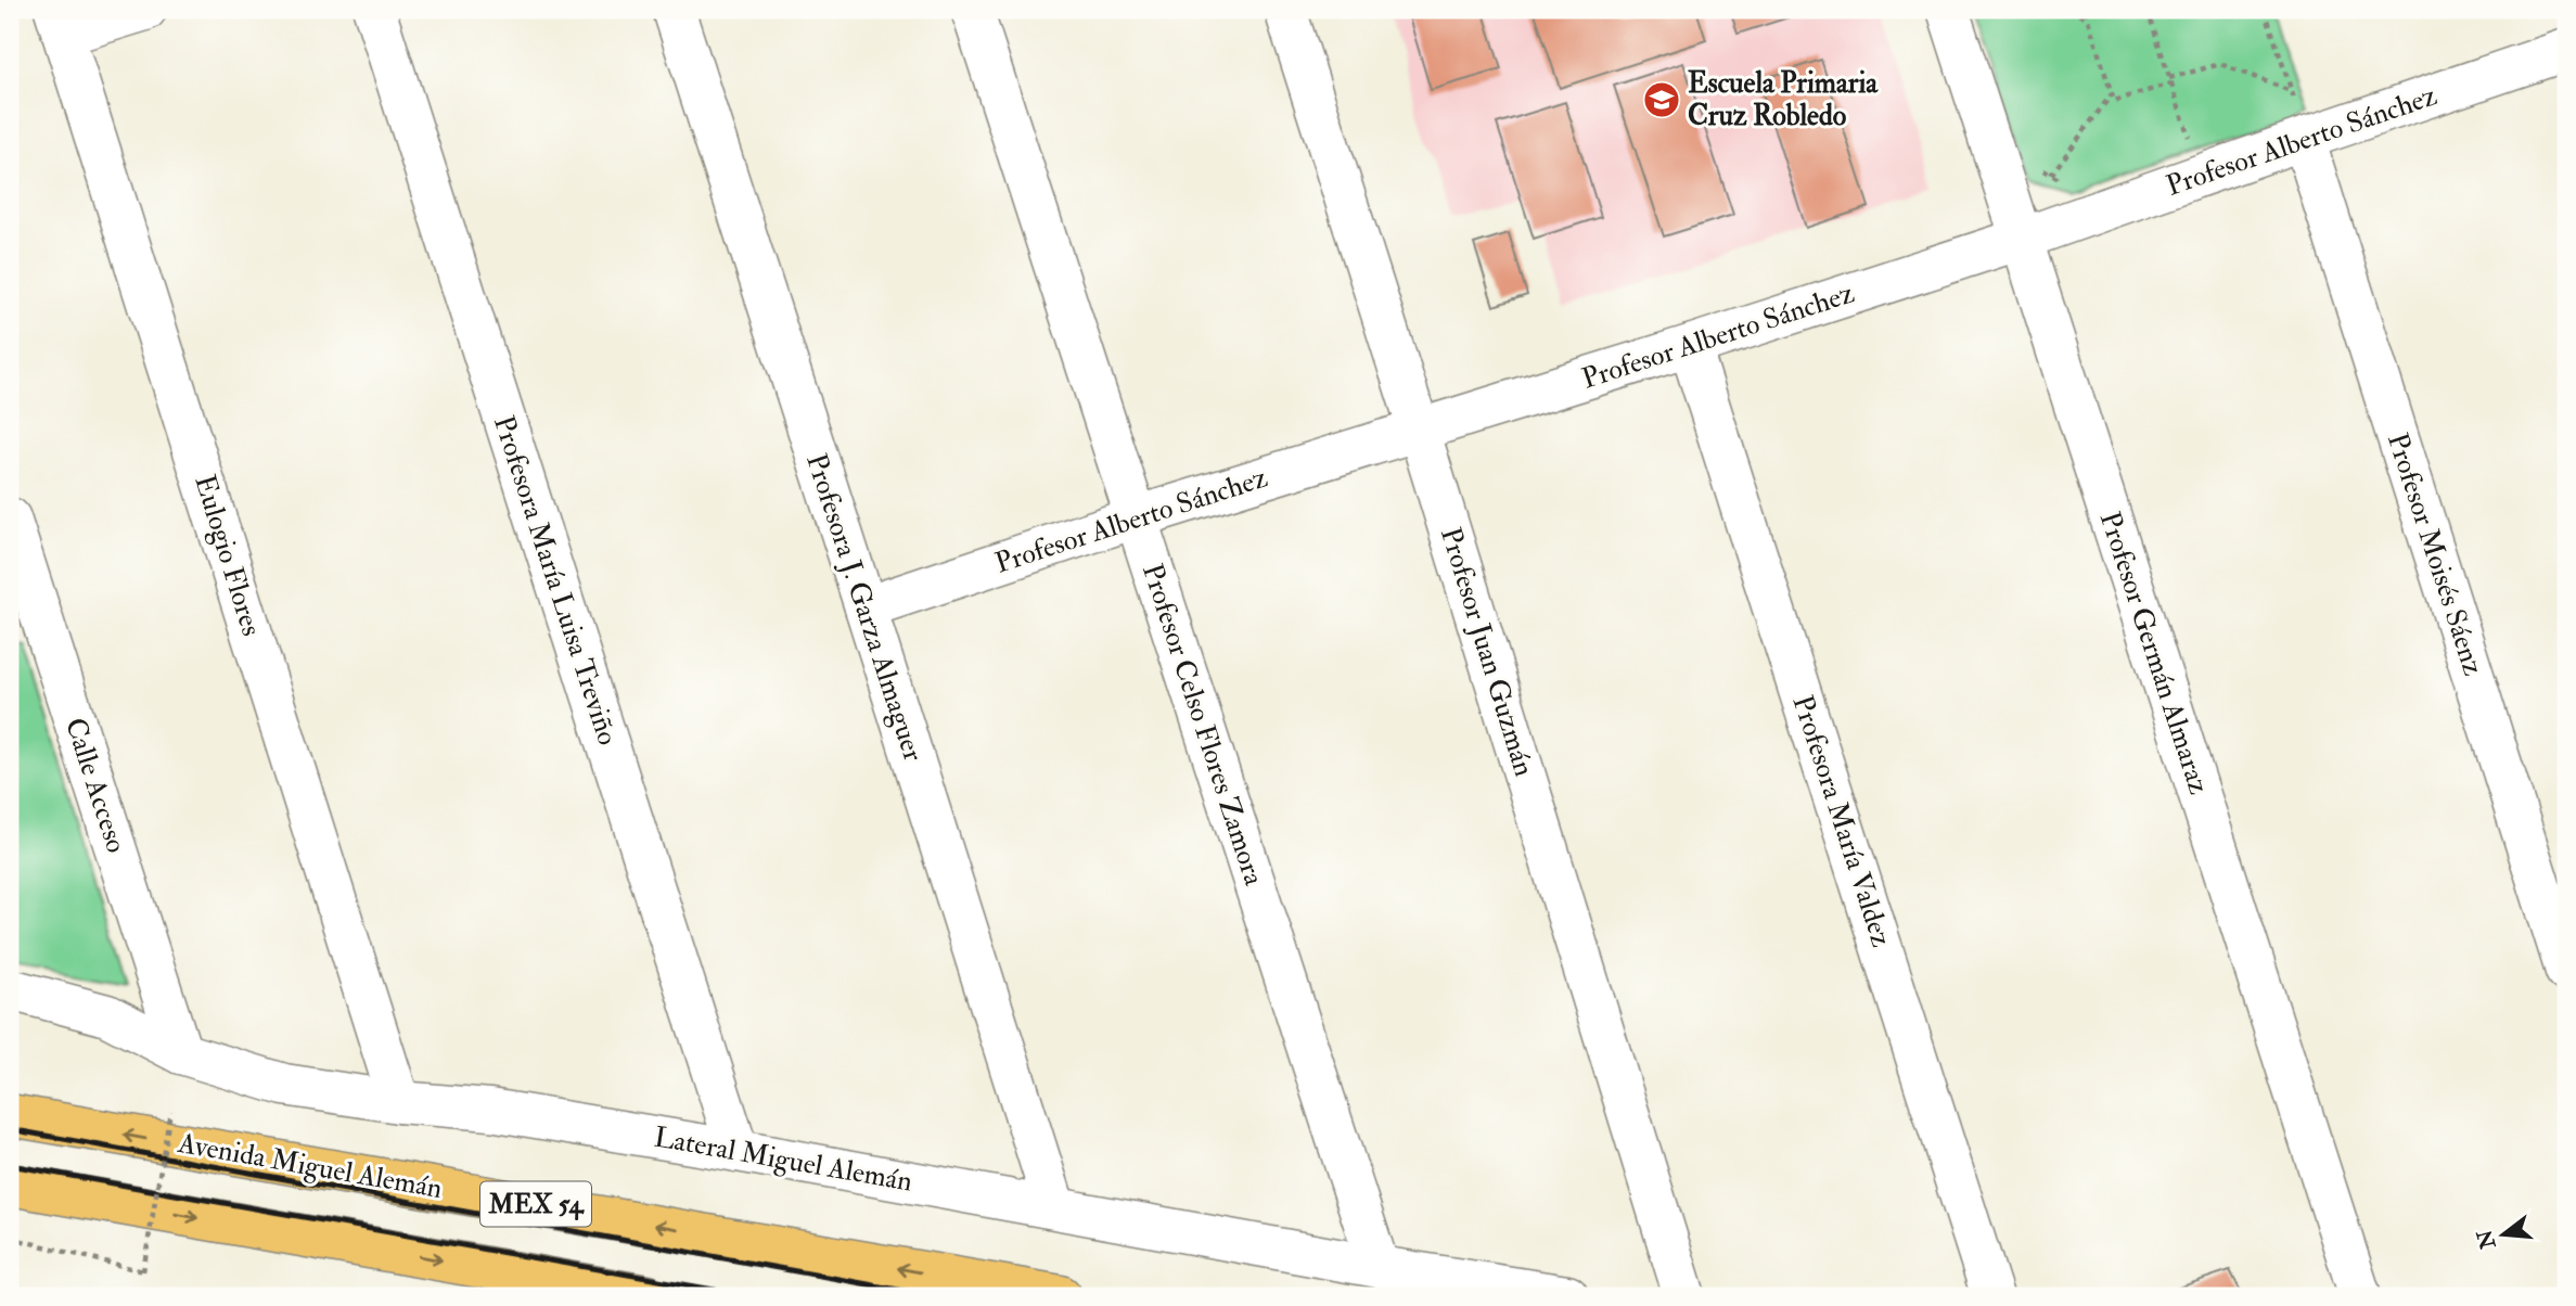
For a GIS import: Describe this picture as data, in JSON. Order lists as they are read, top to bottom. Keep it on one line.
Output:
{"streets":{"highway":["Avenida Miguel Alemán","MEX 54"],"street":["Profesor Alberto Sánchez","Profesor Moisés Sáenz","Eulogio Flores","Profesora María Luisa Treviño","Profesora J. Garza Almaguer","Profesor Juan Guzmán","Profesor Germán Almaraz","Profesor Celso Flores Zamora","Calle Acceso","Profesora María Valdez","Lateral Miguel Alemán"]},"crossings":[["Profesor Alberto Sánchez","Profesor Moisés Sáenz"],["Profesor Alberto Sánchez","Profesora J. Garza Almaguer"],["Profesor Alberto Sánchez","Profesor Juan Guzmán"],["Profesor Alberto Sánchez","Profesor Germán Almaraz"],["Profesor Alberto Sánchez","Profesor Celso Flores Zamora"],["Profesor Alberto Sánchez","Profesora María Valdez"],["Eulogio Flores","Lateral Miguel Alemán"],["Profesora María Luisa Treviño","Lateral Miguel Alemán"],["Profesora J. Garza Almaguer","Lateral Miguel Alemán"],["Profesor Celso Flores Zamora","Lateral Miguel Alemán"],["Calle Acceso","Lateral Miguel Alemán"]],"places":{"school or university":["Escuela Primaria Cruz Robledo"]},"north":"left"}
